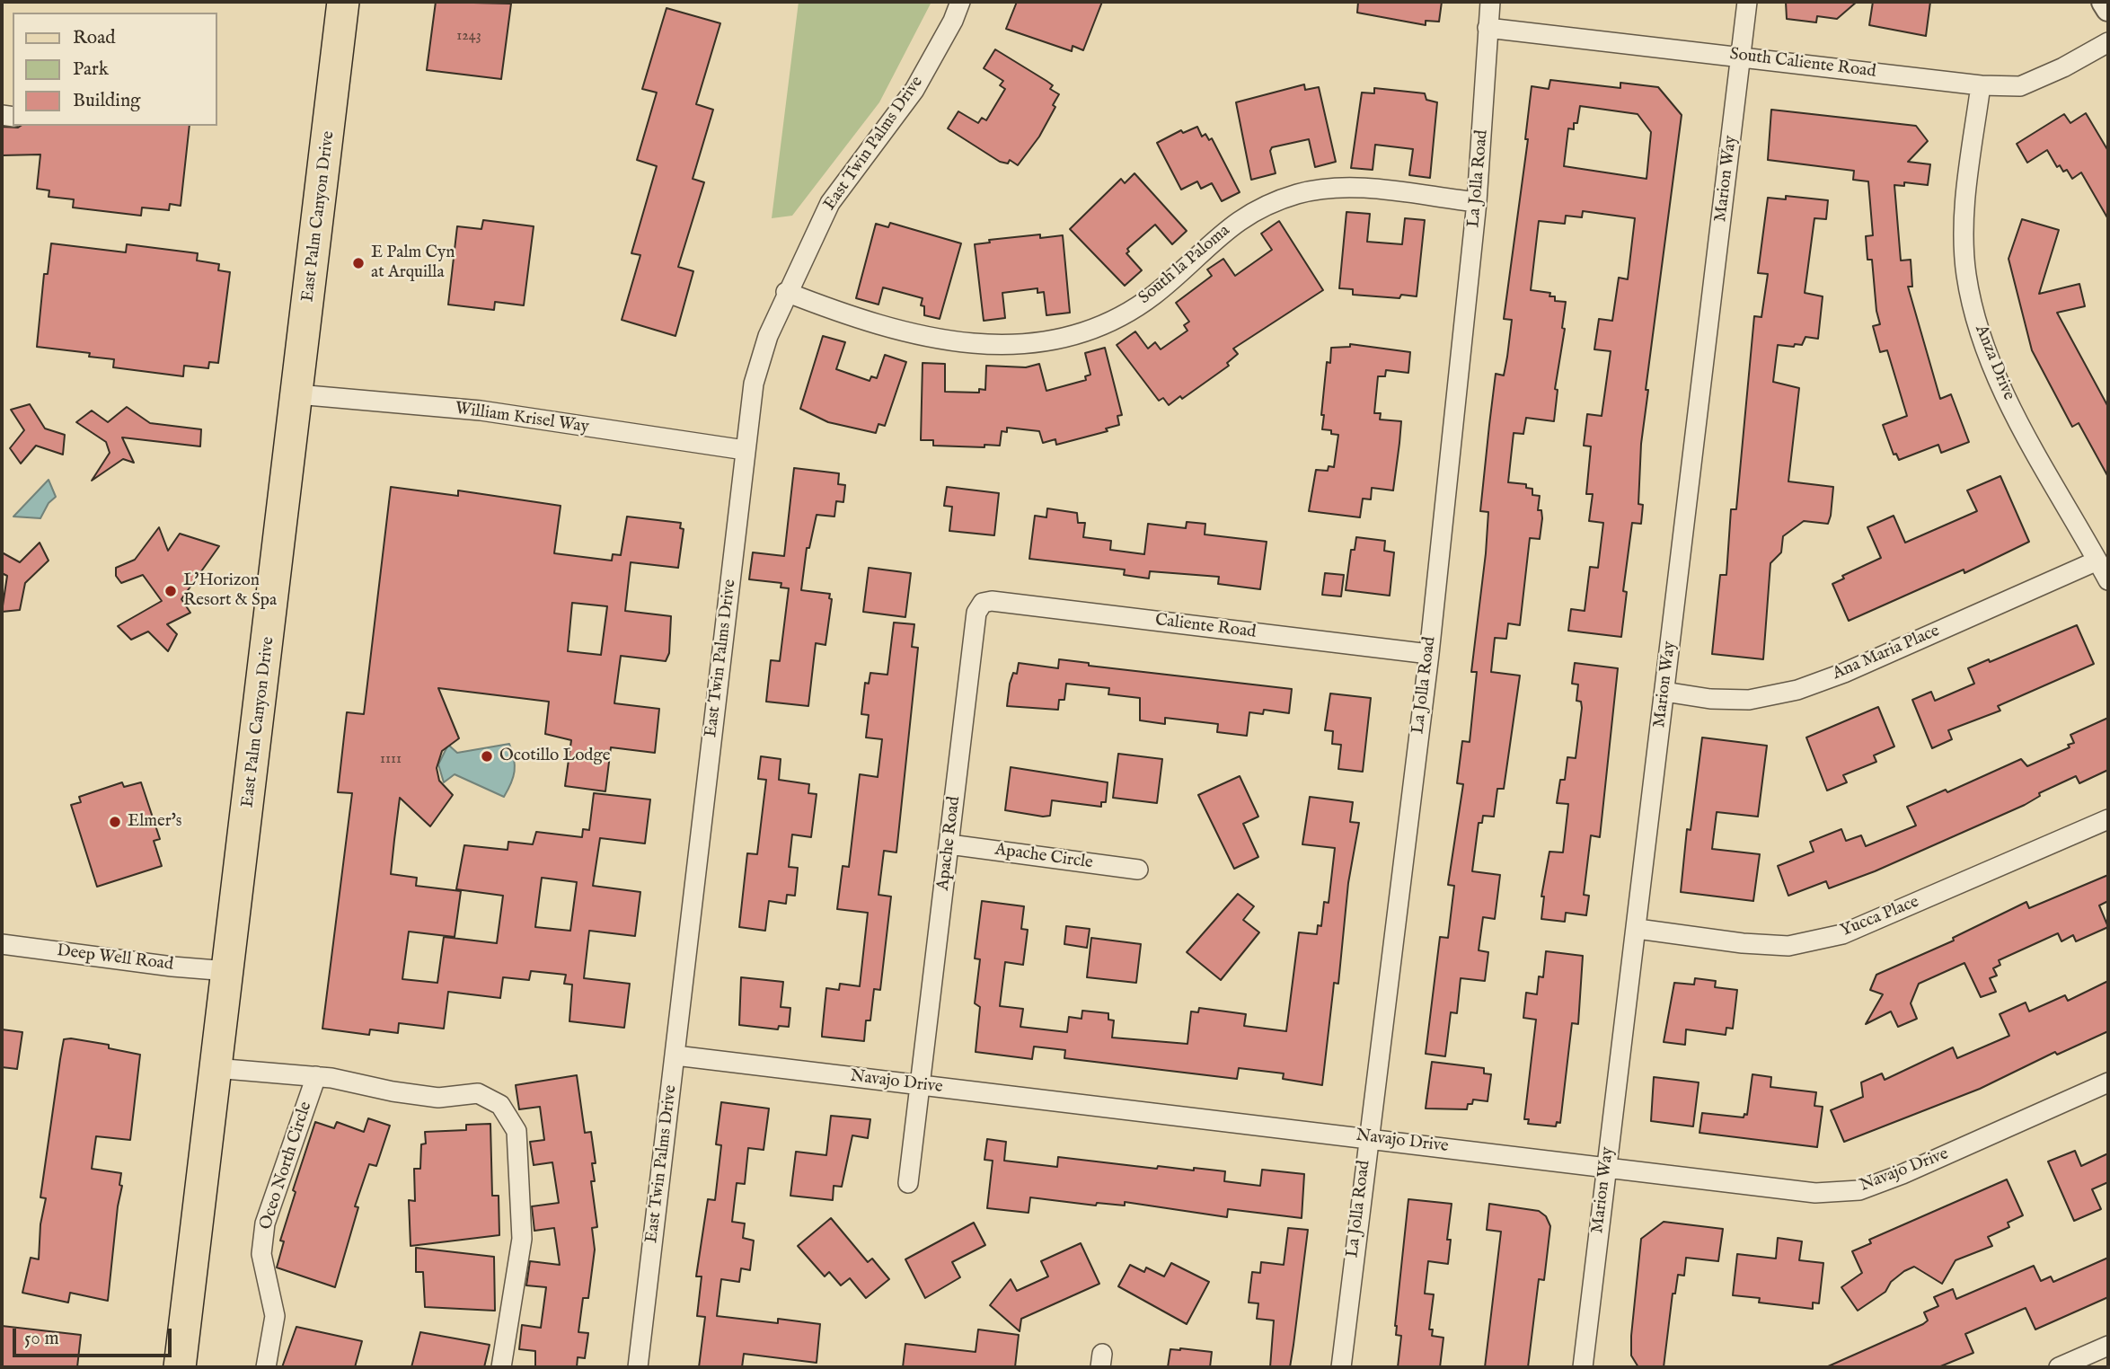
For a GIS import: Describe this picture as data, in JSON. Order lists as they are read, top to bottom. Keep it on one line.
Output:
{"streets":{"main road":["East Palm Canyon Drive"],"street":["South Caliente Road","East Twin Palms Drive","La Jolla Road","Marion Way","South la Paloma","Anza Drive","William Krisel Way","Caliente Road","Ana Maria Place","Apache Road","Apache Circle","Yucca Place","Deep Well Road","Navajo Drive","Oceo North Circle"]},"crossings":[["South Caliente Road","La Jolla Road"],["South Caliente Road","Marion Way"],["South Caliente Road","Anza Drive"],["East Twin Palms Drive","South la Paloma"],["East Twin Palms Drive","William Krisel Way"],["East Twin Palms Drive","Navajo Drive"],["La Jolla Road","South la Paloma"],["La Jolla Road","Caliente Road"],["La Jolla Road","Navajo Drive"],["Marion Way","Ana Maria Place"],["Marion Way","Yucca Place"],["Marion Way","Navajo Drive"],["East Palm Canyon Drive","William Krisel Way"],["East Palm Canyon Drive","Deep Well Road"],["East Palm Canyon Drive","Oceo North Circle"],["Anza Drive","Ana Maria Place"],["Caliente Road","Apache Road"],["Apache Road","Apache Circle"],["Apache Road","Navajo Drive"]],"places":["E Palm Cyn at Arquilla","L'Horizon Resort & Spa","Ocotillo Lodge","Elmer's"],"house_numbers":["1243","1111"],"legend":["Road","Park","Building"],"scale_bar":"50 m"}
